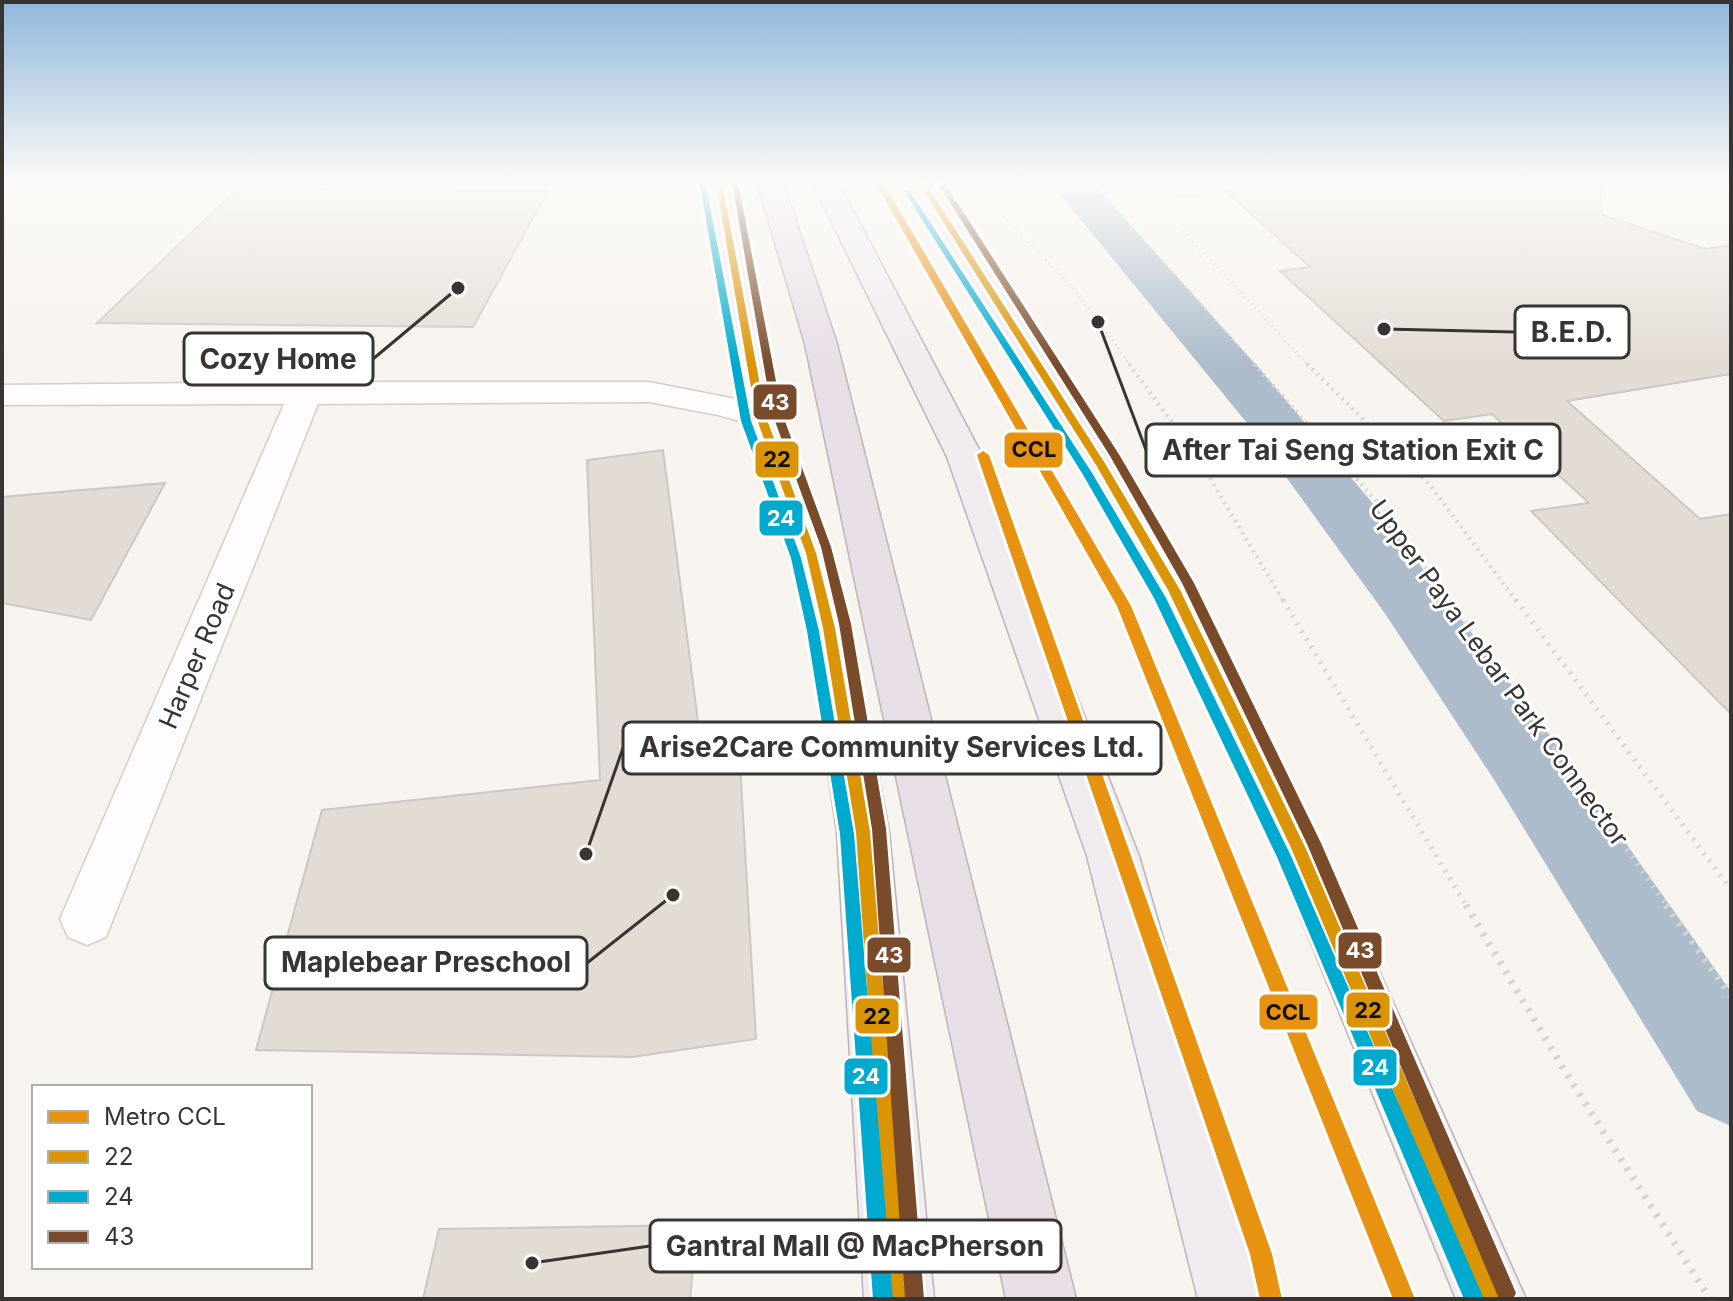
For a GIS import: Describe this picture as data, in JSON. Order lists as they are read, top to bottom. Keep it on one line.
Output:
{"streets":{"street":["Harper Road"],"path":["Upper Paya Lebar Park Connector"]},"places":["Cozy Home","After Tai Seng Station Exit C","B.E.D.","Arise2Care Community Services Ltd.","Maplebear Preschool","Gantral Mall @ MacPherson"],"lines":["metro line CCL","transit line 22","transit line 24","transit line 43"],"legend":["Metro CCL","22","24","43"]}
